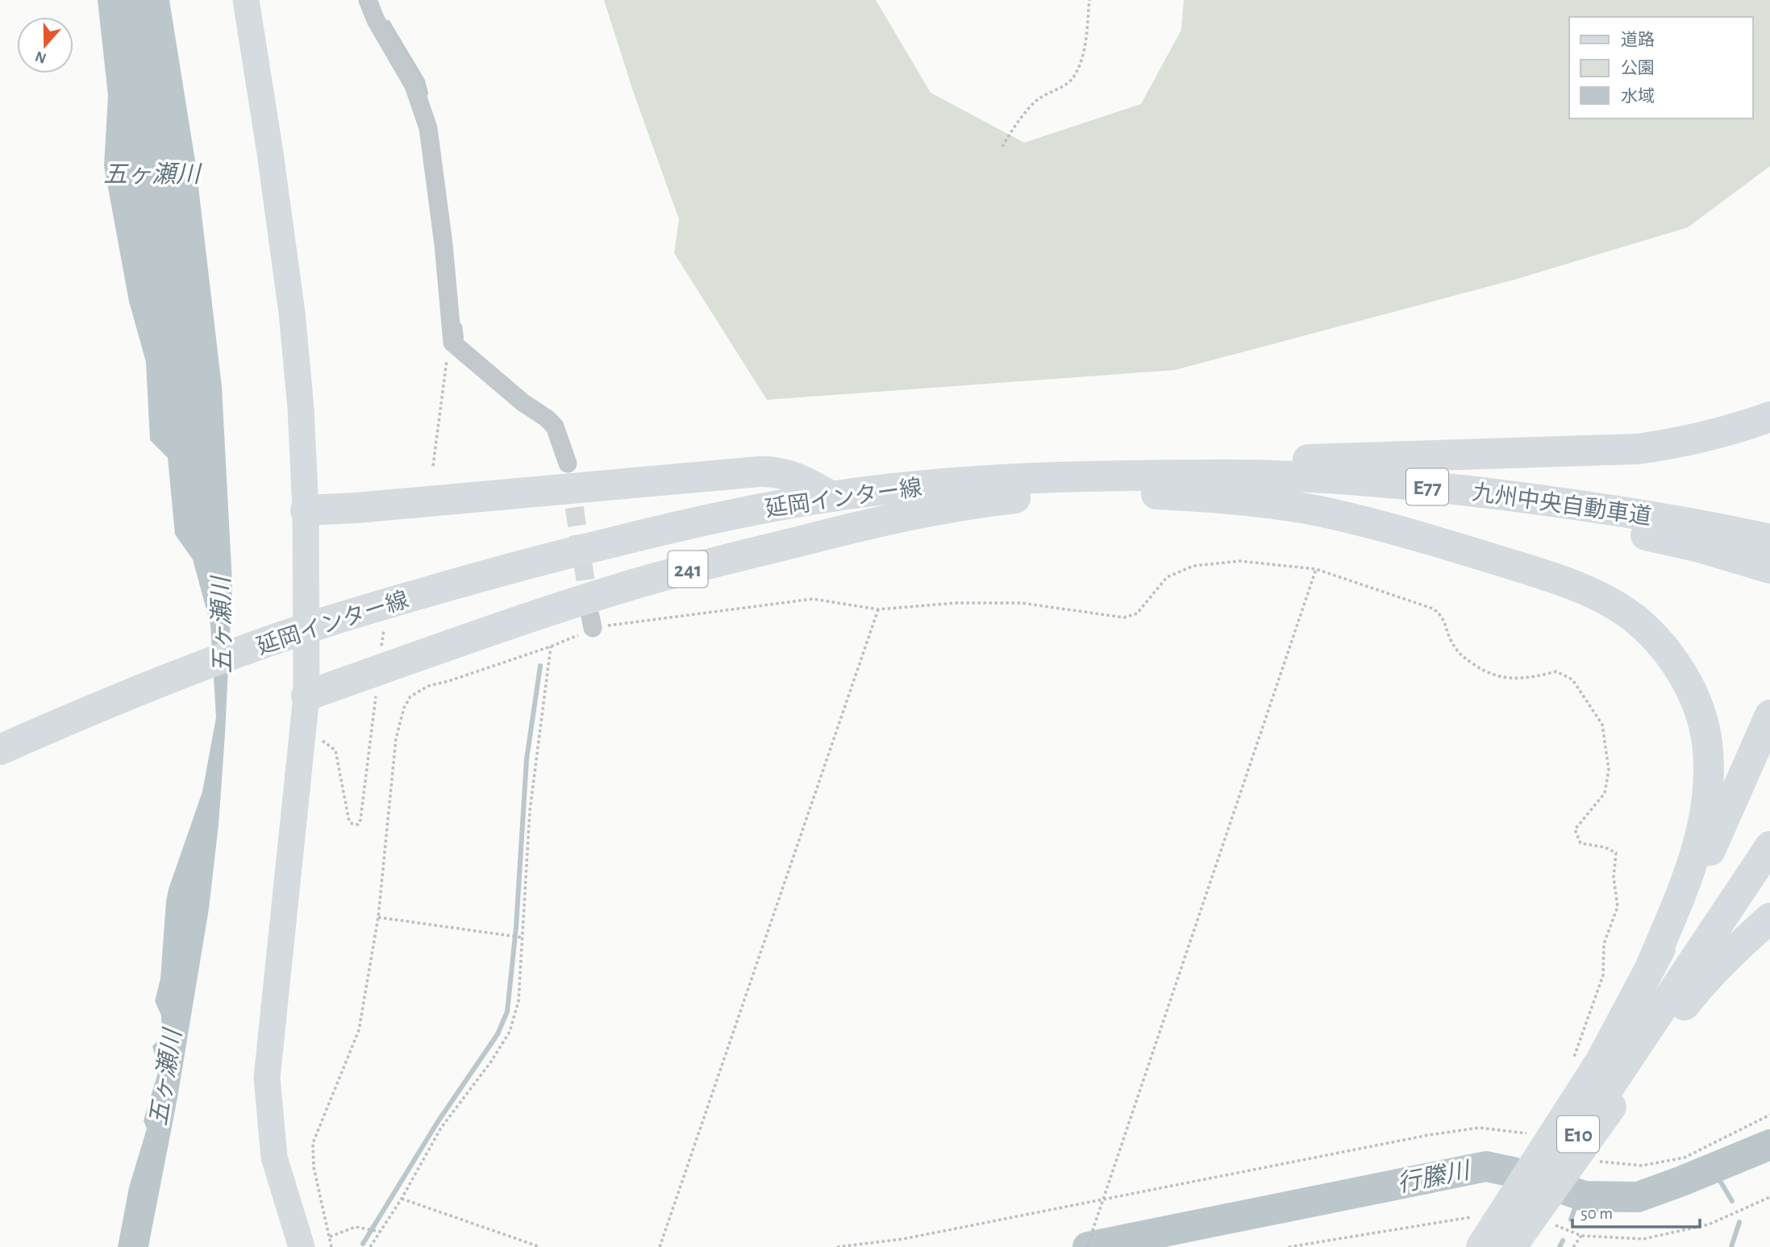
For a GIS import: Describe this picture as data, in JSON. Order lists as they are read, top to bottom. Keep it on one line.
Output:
{"streets":{"highway":["E77","延岡インター線","九州中央自動車道","241","E10"]},"crossings":[["延岡インター線","九州中央自動車道"],["延岡インター線","241"],["九州中央自動車道","241"]],"water":["五ヶ瀬川","行縢川"],"legend":["道路","公園","水域"],"scale_bar":"50 m","north":"bottom"}
